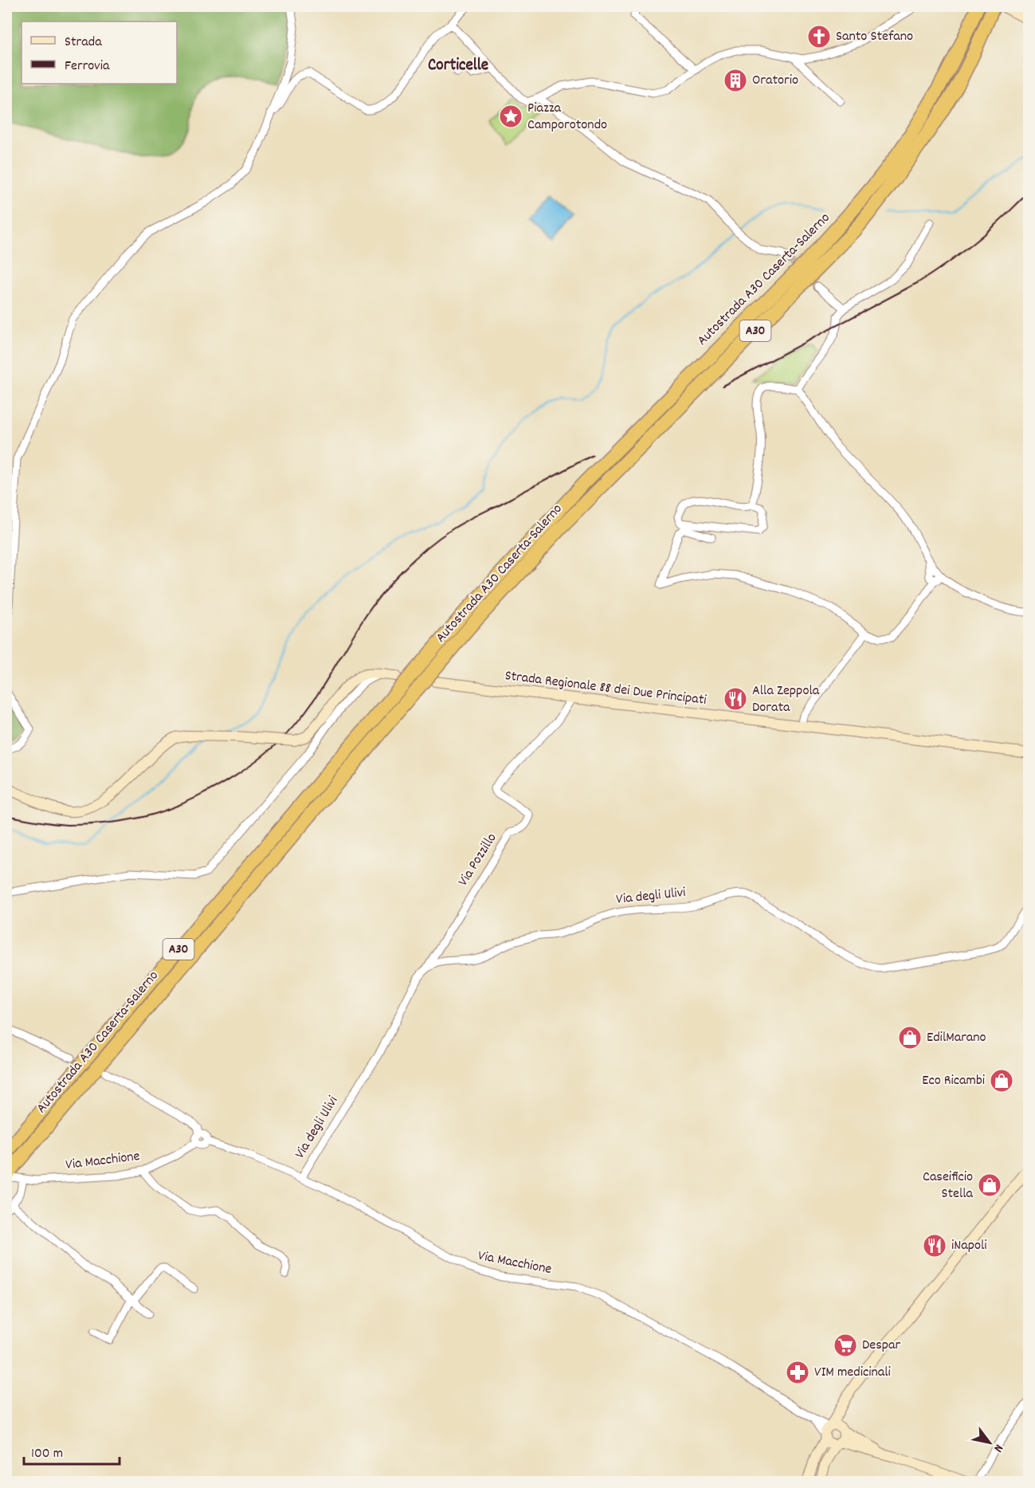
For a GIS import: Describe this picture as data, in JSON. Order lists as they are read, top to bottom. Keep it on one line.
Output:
{"streets":{"highway":["Autostrada A30 Caserta-Salerno","A30"],"main road":["Strada Regionale 88 dei Due Principati"],"street":["Via Pozzillo","Via degli Ulivi","Via Macchione"]},"crossings":[["Autostrada A30 Caserta-Salerno","Via Macchione"],["Strada Regionale 88 dei Due Principati","Via Pozzillo"],["Via Pozzillo","Via degli Ulivi"],["Via degli Ulivi","Via Macchione"]],"districts":["Corticelle"],"places":{"church":["Santo Stefano"],"building":["Oratorio"],"place":["Piazza Camporotondo"],"restaurant":["Alla Zeppola Dorata","iNapoli"],"shop":["EdilMarano","Eco Ricambi","Caseificio Stella"],"supermarket":["Despar"],"pharmacy":["VIM medicinali"]},"legend":["Strada","Ferrovia"],"scale_bar":"100 m","north":"bottom right"}
